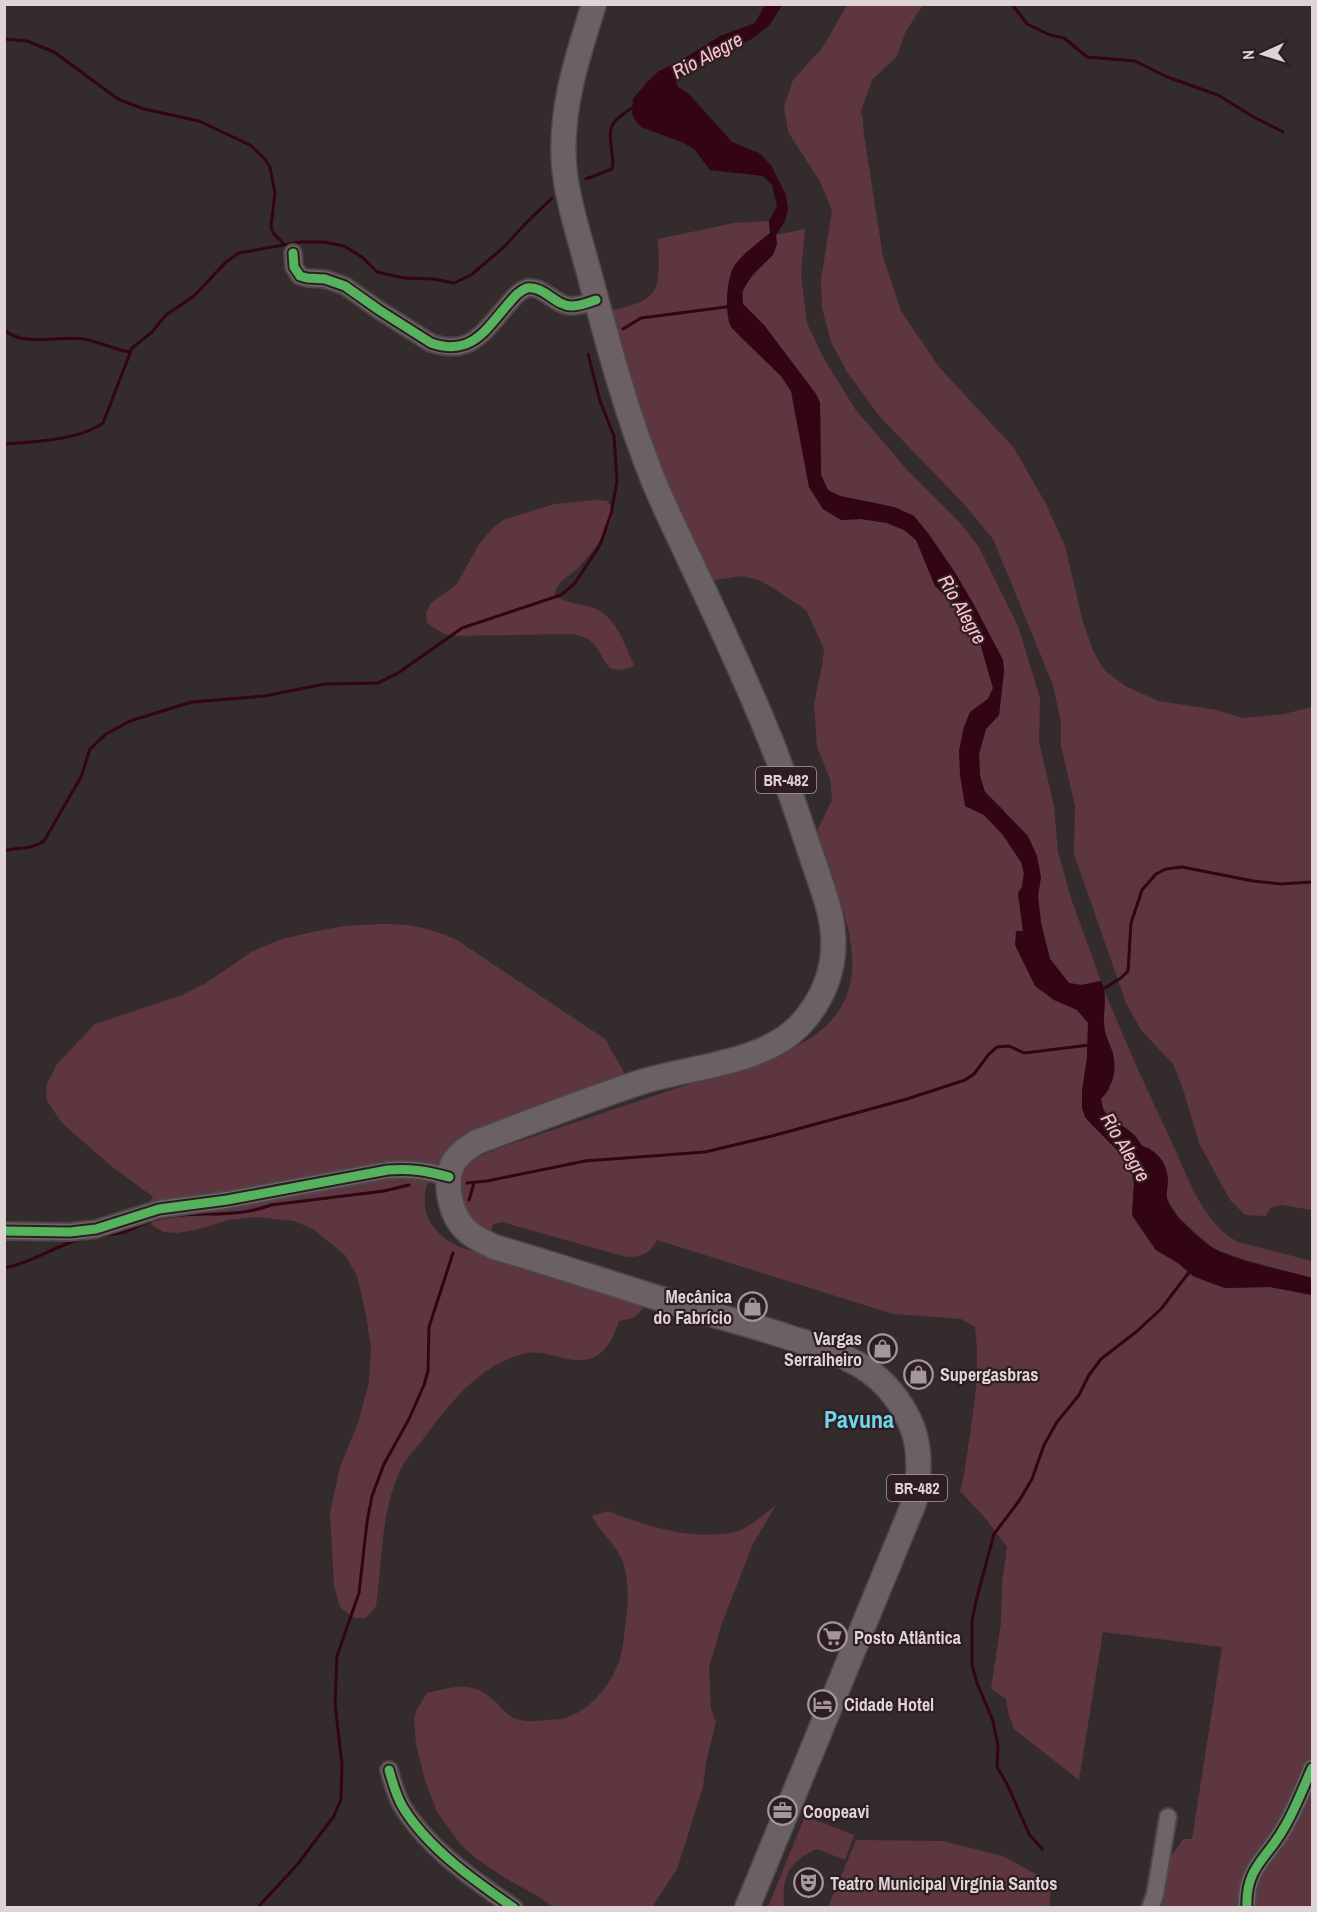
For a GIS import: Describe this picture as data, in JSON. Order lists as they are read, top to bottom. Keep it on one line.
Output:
{"streets":{"highway":["BR-482"]},"districts":["Pavuna"],"water":["Rio Alegre"],"places":{"shop":["Mecânica do Fabrício","Vargas Serralheiro","Supergasbras"],"supermarket":["Posto Atlântica"],"hotel":["Cidade Hotel"],"office":["Coopeavi"],"theatre":["Teatro Municipal Virgínia Santos"]},"north":"left"}
